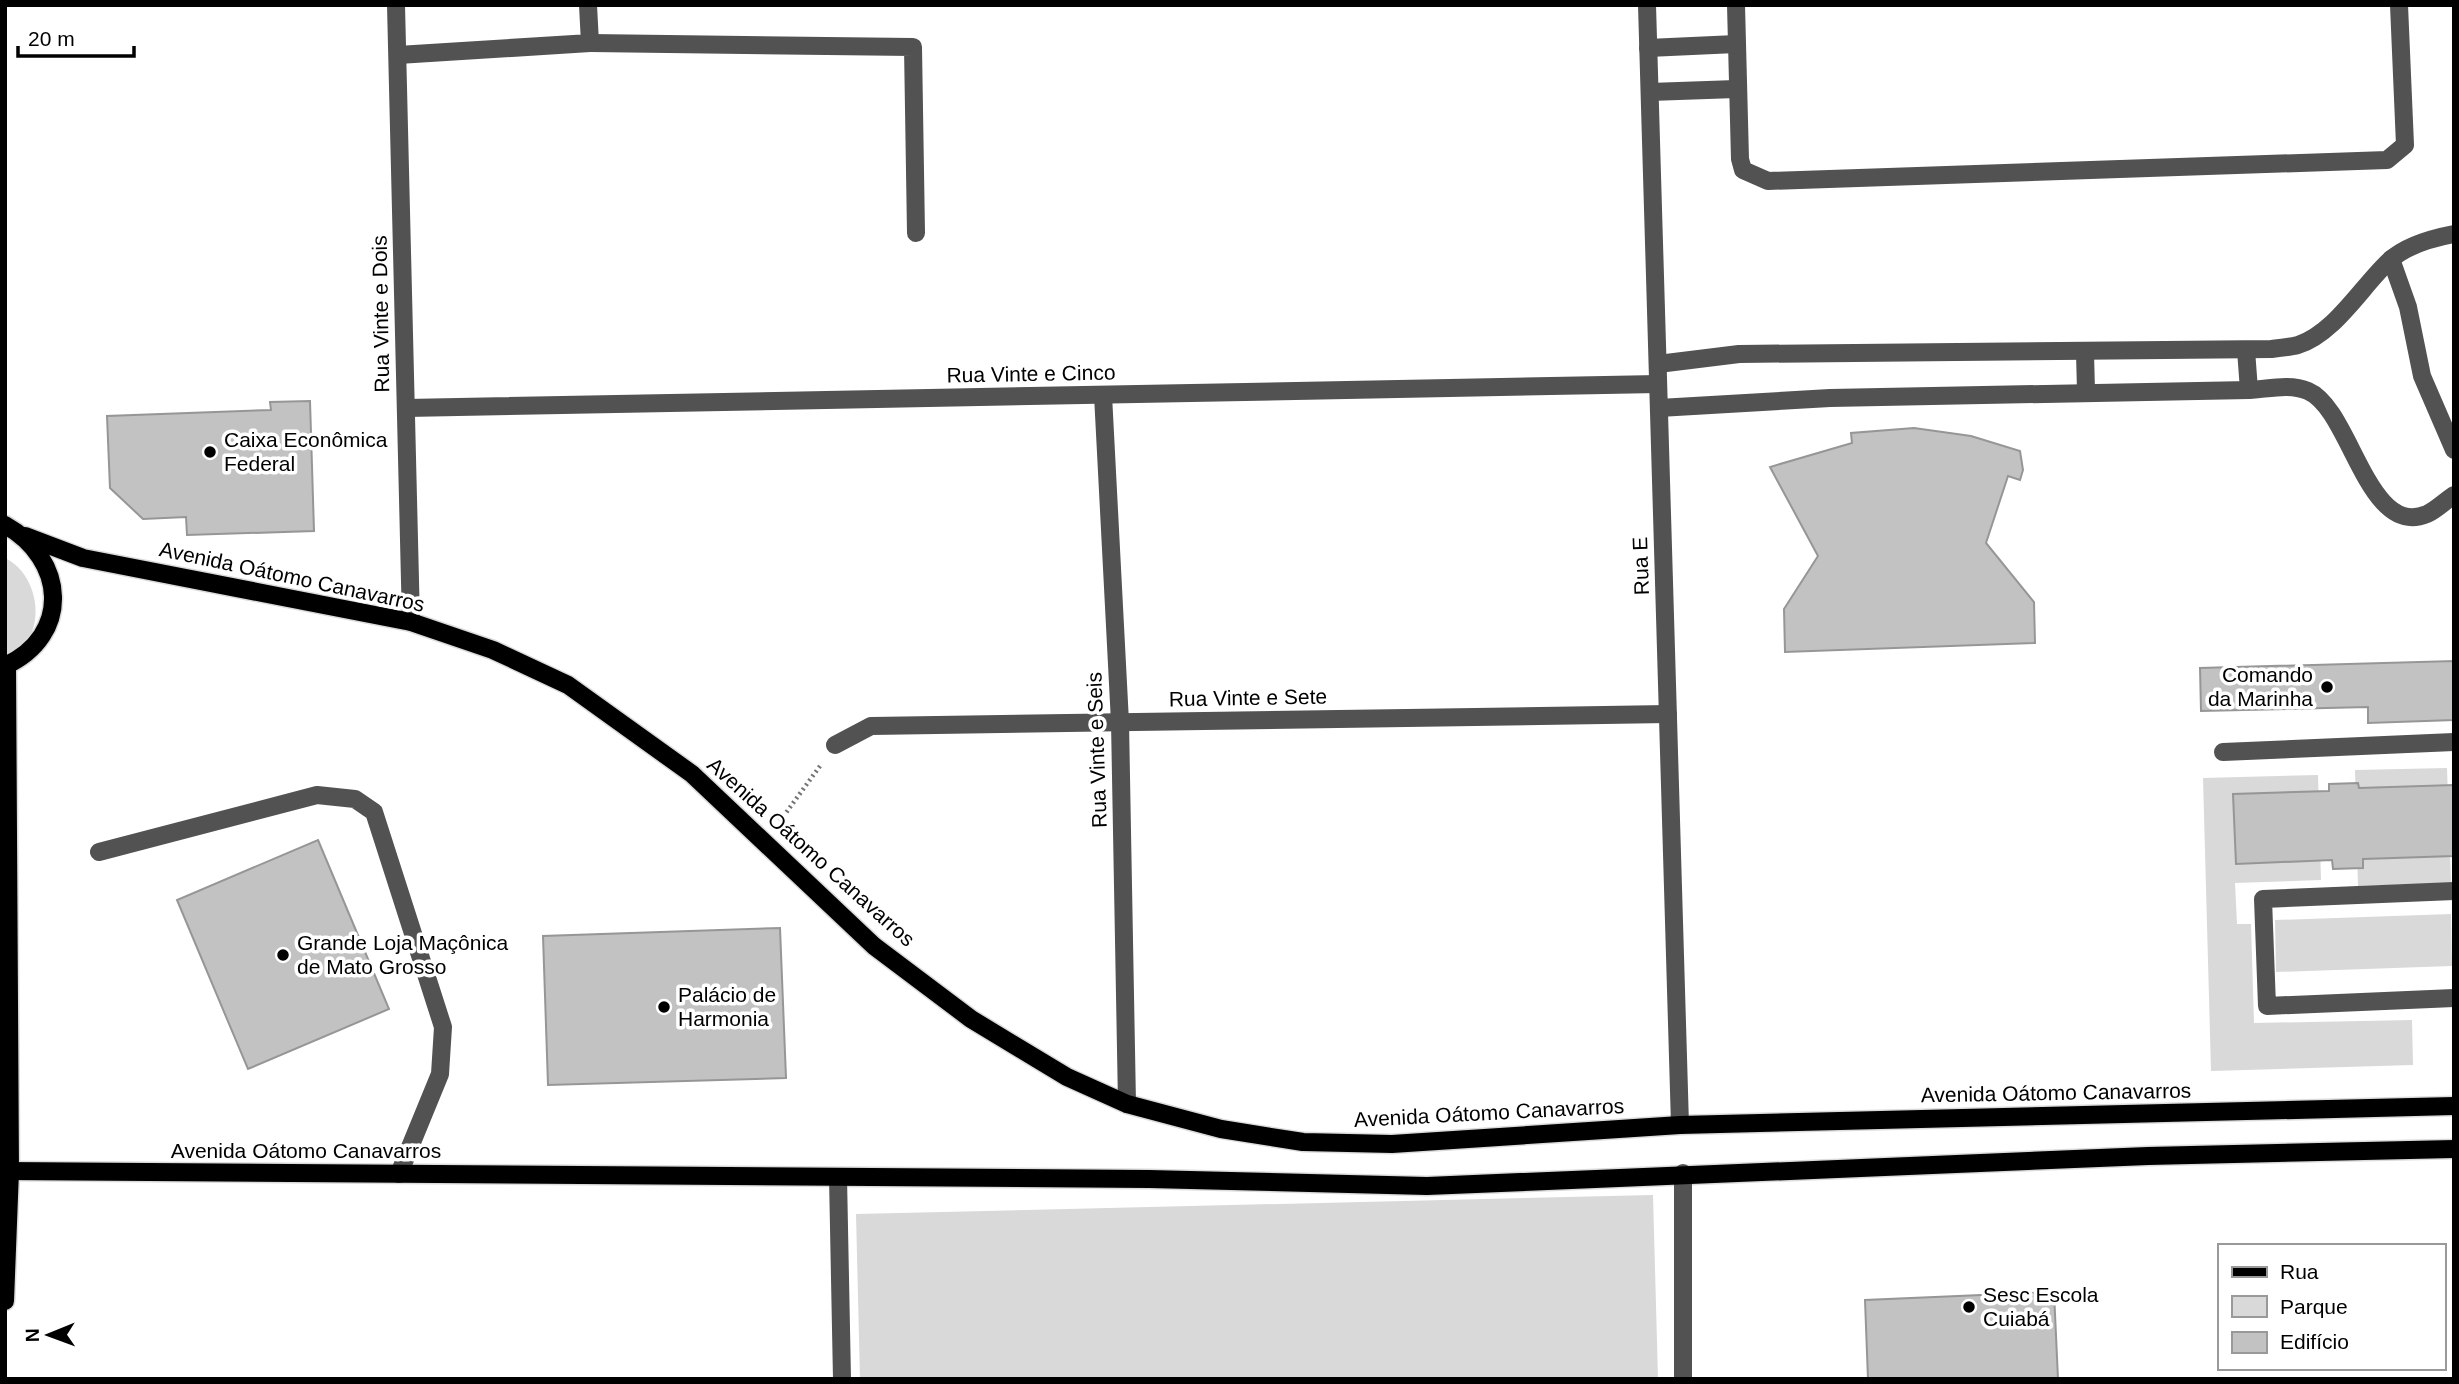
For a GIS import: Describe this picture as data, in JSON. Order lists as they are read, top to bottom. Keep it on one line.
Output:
{"streets":{"main road":["Avenida Oátomo Canavarros"],"street":["Rua Vinte e Dois","Rua Vinte e Cinco","Rua E","Rua Vinte e Sete","Rua Vinte e Seis"]},"crossings":[["Rua Vinte e Dois","Rua Vinte e Cinco"],["Rua Vinte e Dois","Avenida Oátomo Canavarros"],["Rua Vinte e Cinco","Rua E"],["Rua Vinte e Cinco","Rua Vinte e Seis"],["Rua E","Avenida Oátomo Canavarros"],["Rua E","Rua Vinte e Sete"],["Avenida Oátomo Canavarros","Rua Vinte e Seis"],["Rua Vinte e Sete","Rua Vinte e Seis"]],"places":["Caixa Econômica Federal","Comando da Marinha","Grande Loja Maçônica de Mato Grosso","Palácio de Harmonia","Sesc Escola Cuiabá"],"legend":["Rua","Parque","Edifício"],"scale_bar":"20 m","north":"left"}
